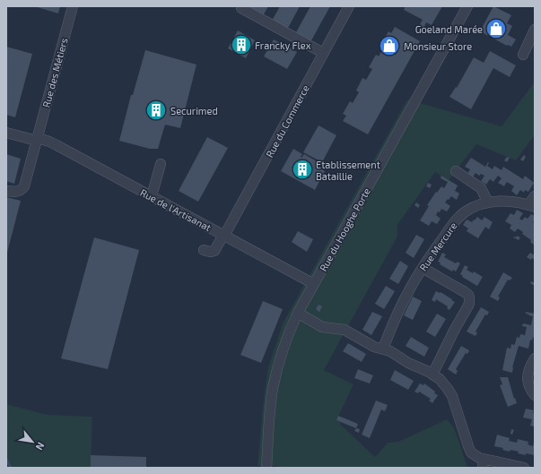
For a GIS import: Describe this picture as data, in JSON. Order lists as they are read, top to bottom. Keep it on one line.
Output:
{"streets":{"street":["Rue des Métiers","Rue du Commerce","Rue de l'Artisanat","Rue du Hooghe Porte","Rue Mercure"]},"crossings":[["Rue des Métiers","Rue de l'Artisanat"],["Rue du Commerce","Rue de l'Artisanat"],["Rue de l'Artisanat","Rue du Hooghe Porte"]],"places":{"shop":["Goeland Marée","Monsieur Store"],"building":["Francky Flex","Securimed","Etablissement Bataillie"]},"north":"bottom right"}
